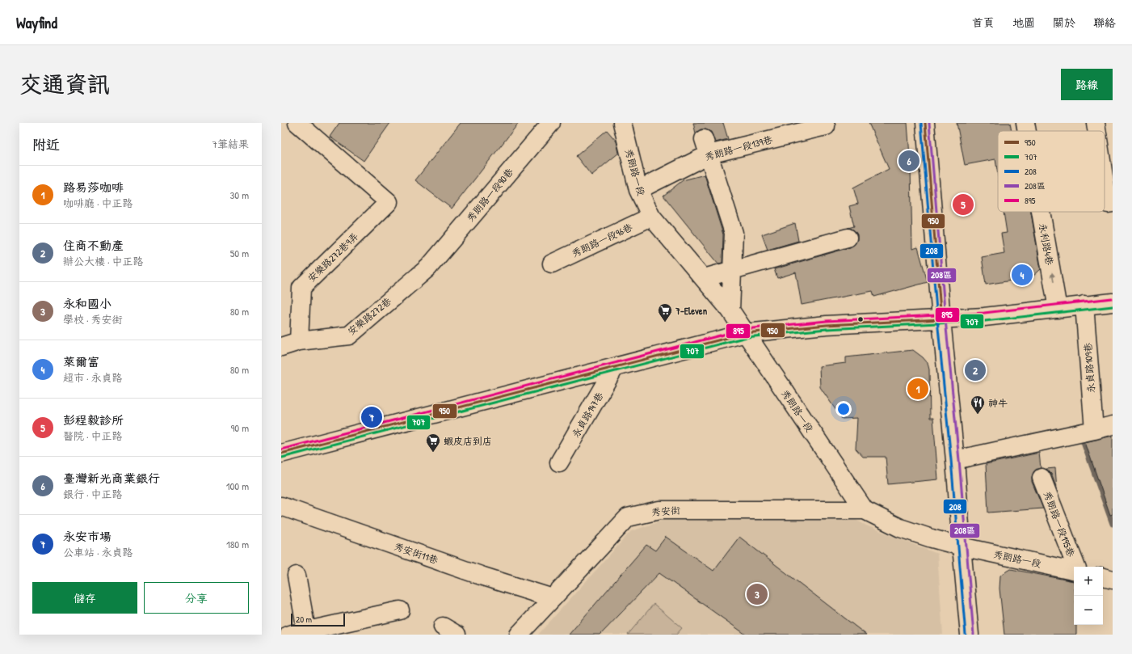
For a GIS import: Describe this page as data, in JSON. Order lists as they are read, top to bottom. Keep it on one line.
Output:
{"streets":{"street":["秀朗路一段139巷","秀朗路一段","秀朗路一段90巷","秀朗路一段96巷","永利路4巷","安樂路272巷9弄","安樂路272巷","永貞路109巷","永貞路147巷","秀安街","秀朗路一段195巷","秀安街11巷"]},"crossings":[["秀朗路一段139巷","秀朗路一段"],["秀朗路一段","秀朗路一段96巷"],["秀朗路一段","秀安街"],["秀朗路一段90巷","安樂路272巷"],["安樂路272巷9弄","安樂路272巷"],["秀安街","秀安街11巷"]],"places":{"supermarket":["7-Eleven","蝦皮店到店"],"restaurant":["神牛"]},"lines":["transit line 950","transit line 208","transit line 208區","transit line 895","transit line 707"],"legend":["950","707","208","208區","895"],"scale_bar":"20 m","page":{"header":"Wayfind","nav":["首頁","地圖","關於","聯絡"],"title":"交通資訊","buttons":["路線",["儲存","分享"]],"heading":["附近","7筆結果"],"pins":["6","5","4","2","1","7","3"],"list":[{"mark":"1","name":"路易莎咖啡","note":"咖啡廳 · 中正路","value":"30 m"},{"mark":"2","name":"住商不動產","note":"辦公大樓 · 中正路","value":"50 m"},{"mark":"3","name":"永和國小","note":"學校 · 秀安街","value":"80 m"},{"mark":"4","name":"萊爾富","note":"超市 · 永貞路","value":"80 m"},{"mark":"5","name":"彭程毅診所","note":"醫院 · 中正路","value":"90 m"},{"mark":"6","name":"臺灣新光商業銀行","note":"銀行 · 中正路","value":"100 m"},{"mark":"7","name":"永安市場","note":"公車站 · 永貞路","value":"180 m"}],"map_buttons":["+","−"],"scale":"20 m"}}
